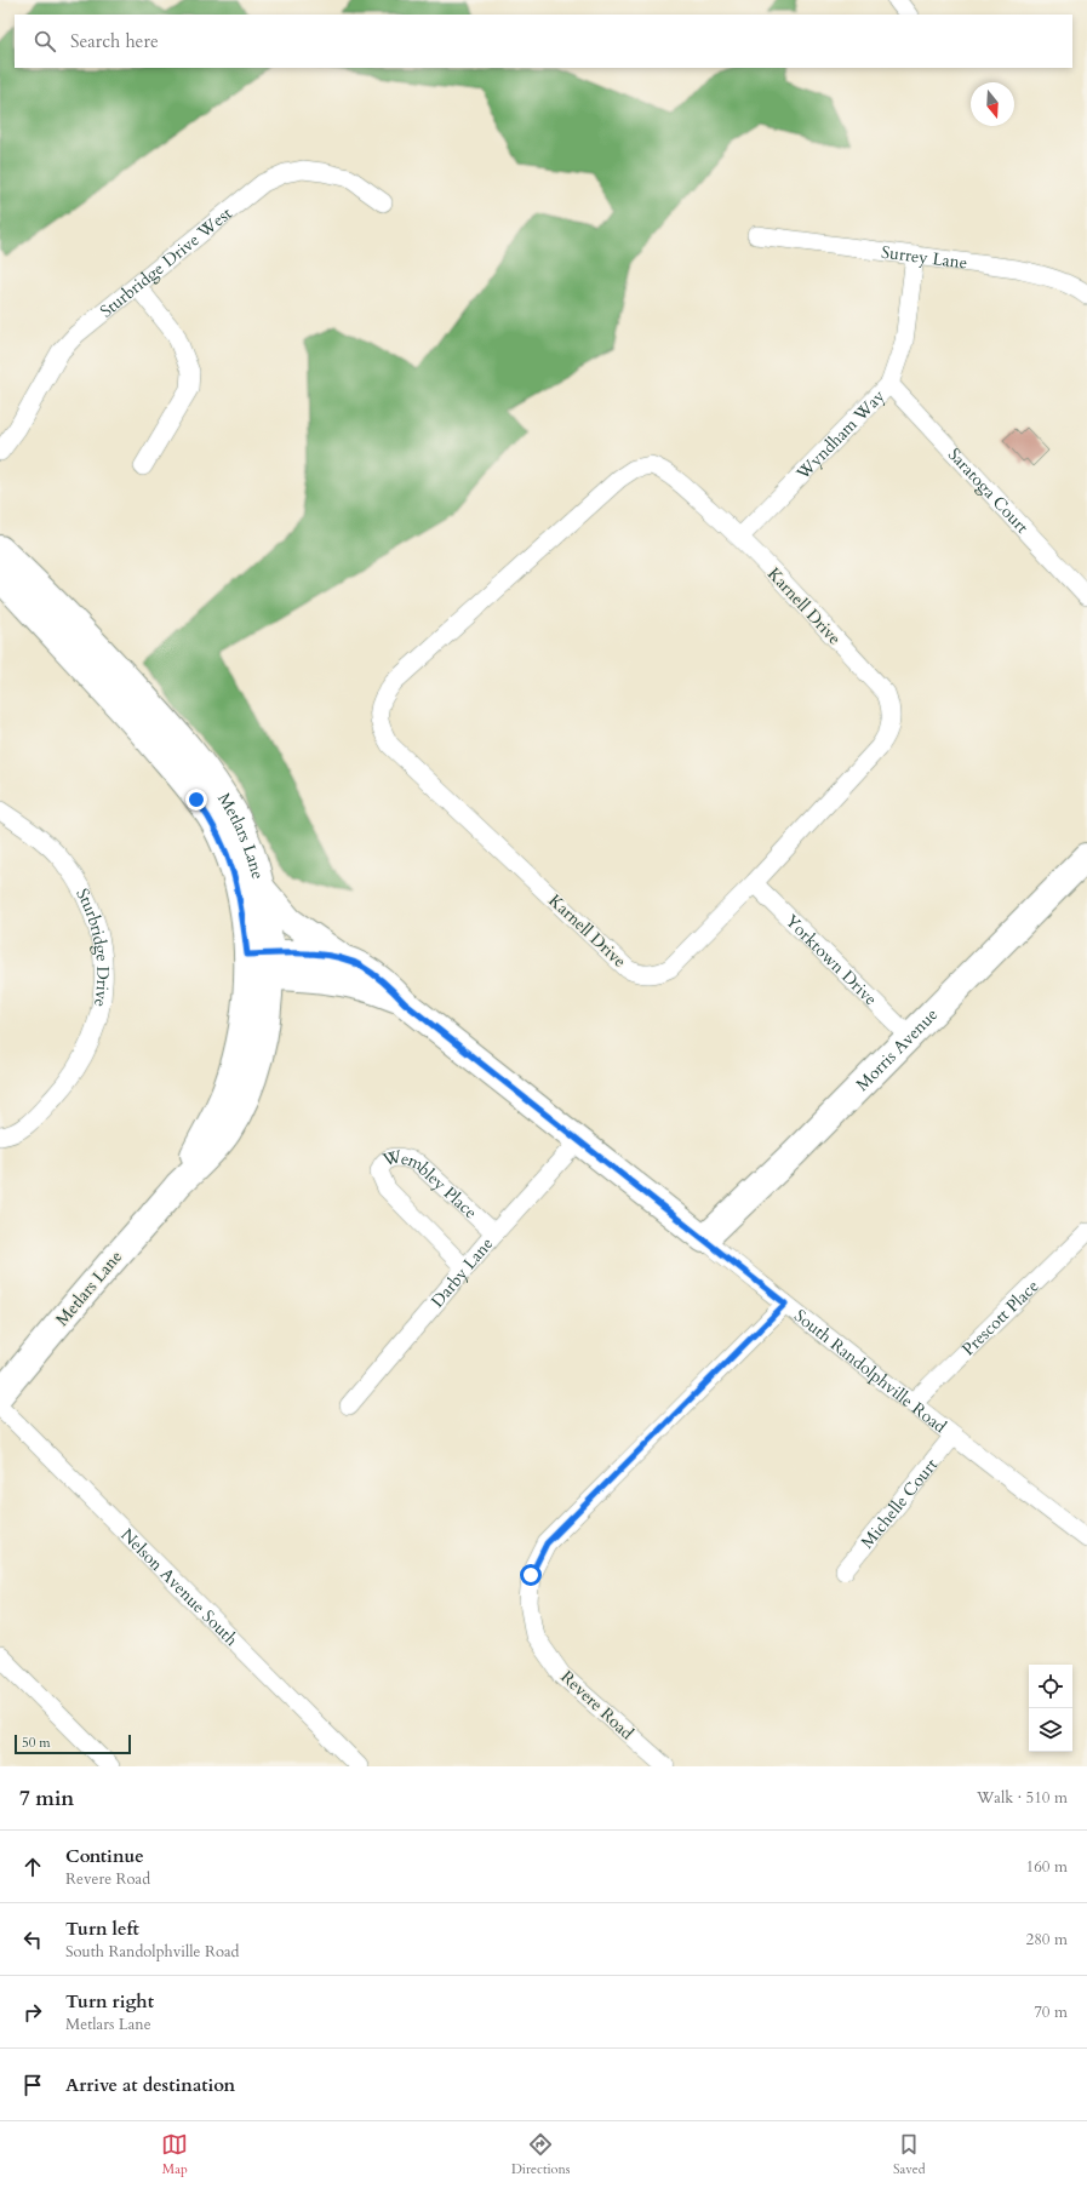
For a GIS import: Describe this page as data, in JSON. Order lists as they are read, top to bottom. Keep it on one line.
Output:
{"streets":{"main road":["Metlars Lane","Morris Avenue","South Randolphville Road"],"street":["Surrey Lane","Sturbridge Drive West","Wyndham Way","Saratoga Court","Karnell Drive","Sturbridge Drive","Yorktown Drive","Wembley Place","Darby Lane","Prescott Place","Michelle Court","Nelson Avenue South","Revere Road"]},"crossings":[["Surrey Lane","Wyndham Way"],["Wyndham Way","Saratoga Court"],["Wyndham Way","Karnell Drive"],["Karnell Drive","Yorktown Drive"],["Metlars Lane","South Randolphville Road"],["Yorktown Drive","Morris Avenue"],["Morris Avenue","South Randolphville Road"],["Wembley Place","Darby Lane"],["Darby Lane","South Randolphville Road"],["Prescott Place","South Randolphville Road"],["South Randolphville Road","Michelle Court"],["South Randolphville Road","Revere Road"]],"scale_bar":"50 m","north":"bottom","page":{"search":"Search here","scale":"50 m","heading":["7 min","Walk · 510 m"],"list":[["Continue","Revere Road","160 m"],["Turn left","South Randolphville Road","280 m"],["Turn right","Metlars Lane","70 m"],"Arrive at destination"],"nav":["Map","Directions","Saved"]}}
